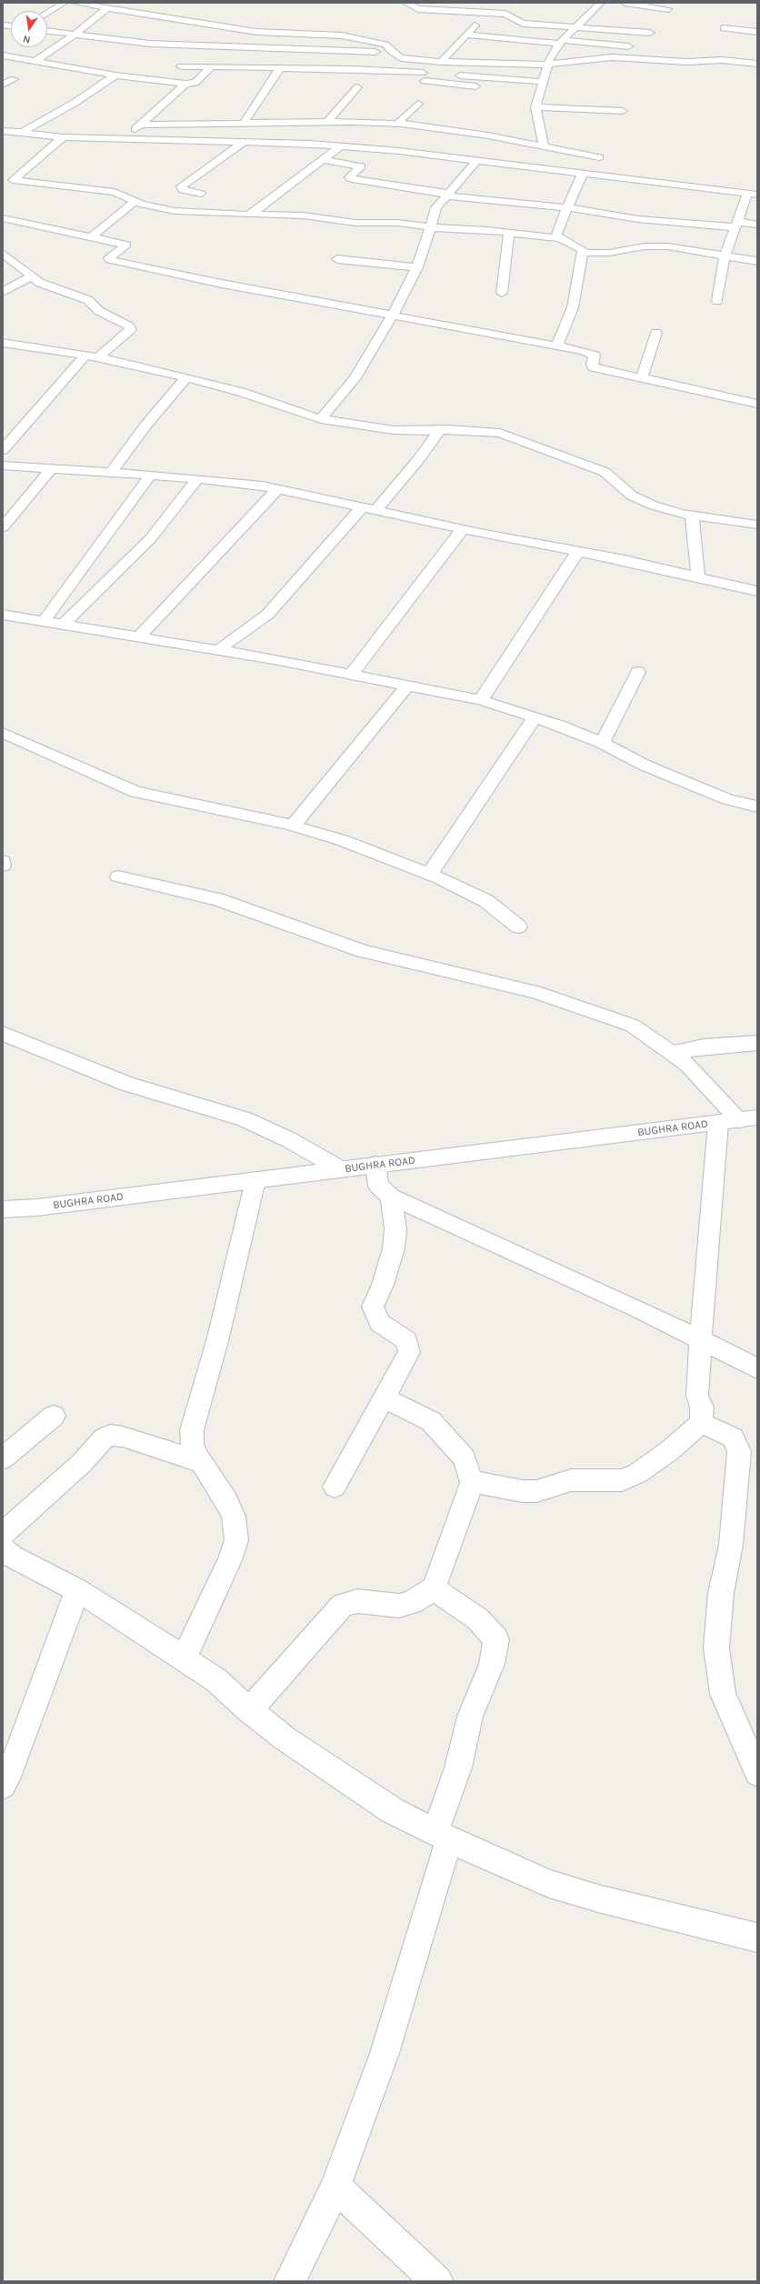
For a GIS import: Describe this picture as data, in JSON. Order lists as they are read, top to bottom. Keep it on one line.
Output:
{"streets":{"street":["BUGHRA ROAD"]},"north":"bottom"}
